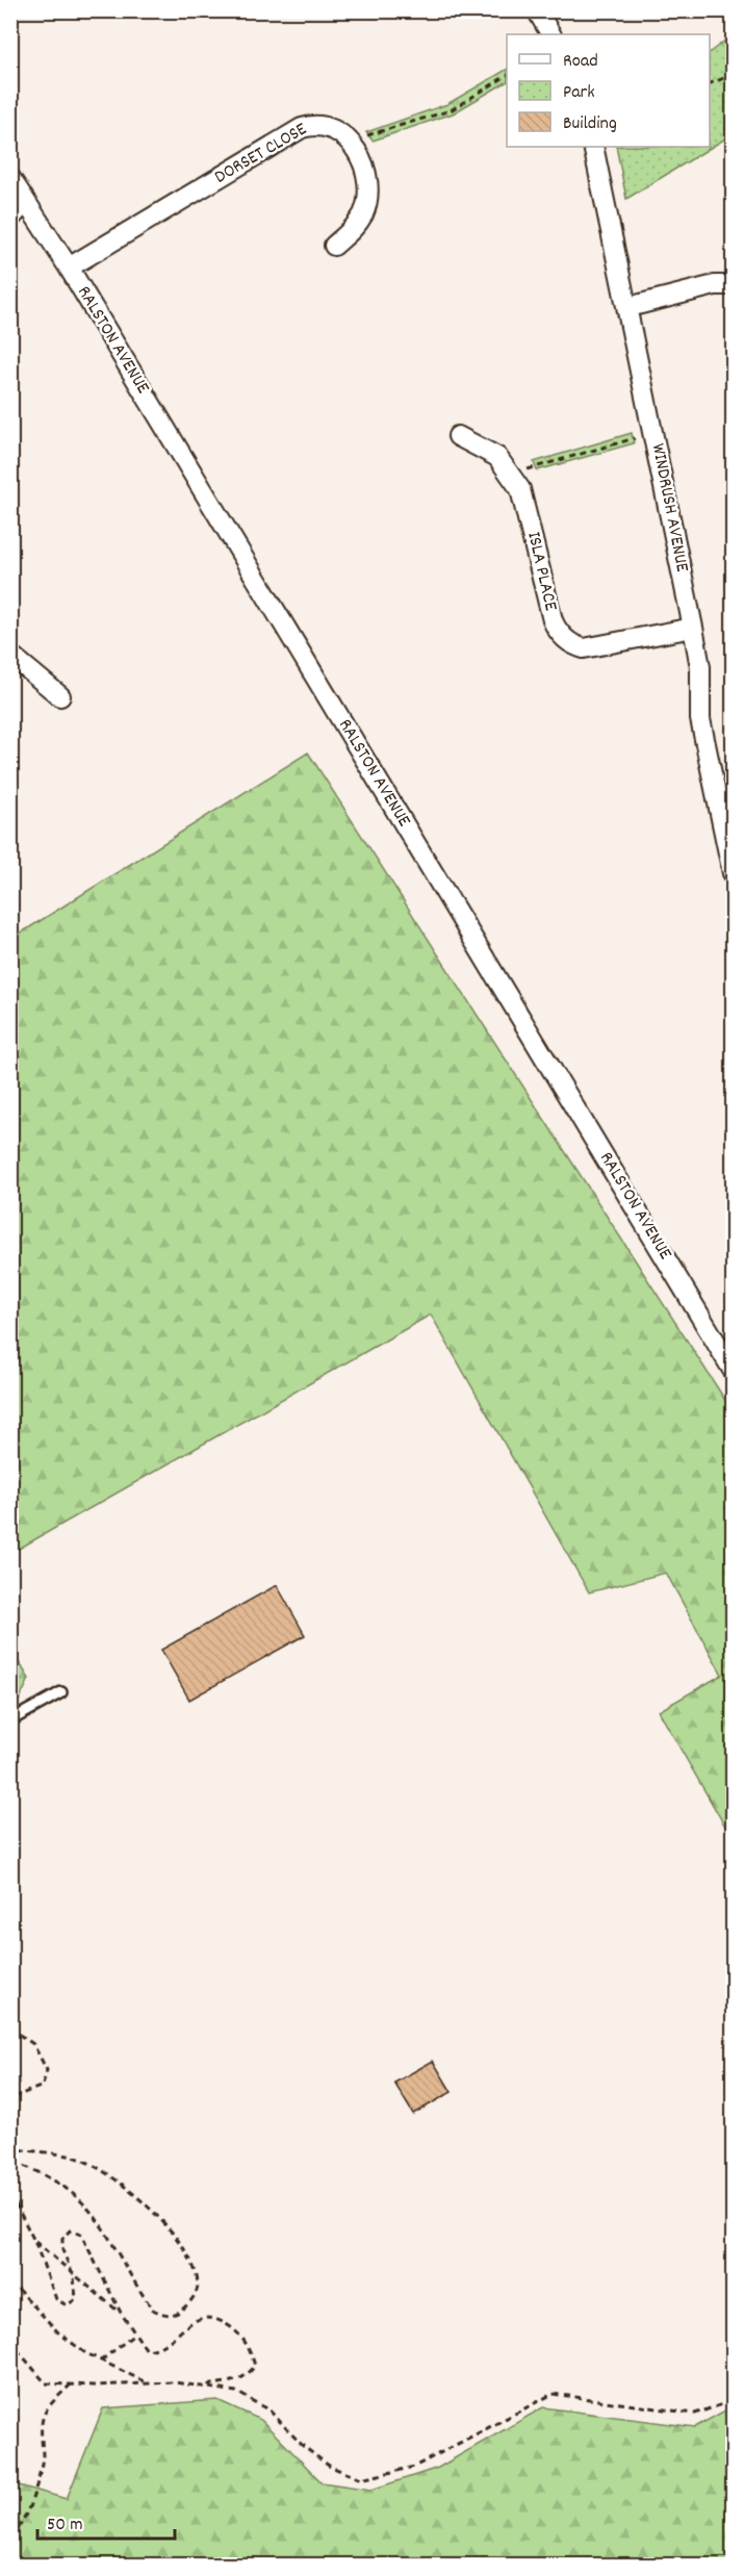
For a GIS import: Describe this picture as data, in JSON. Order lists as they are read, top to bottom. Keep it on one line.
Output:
{"streets":{"street":["DORSET CLOSE","RALSTON AVENUE","WINDRUSH AVENUE","ISLA PLACE"]},"crossings":[["DORSET CLOSE","RALSTON AVENUE"],["WINDRUSH AVENUE","ISLA PLACE"]],"legend":["Road","Park","Building"],"scale_bar":"50 m"}
